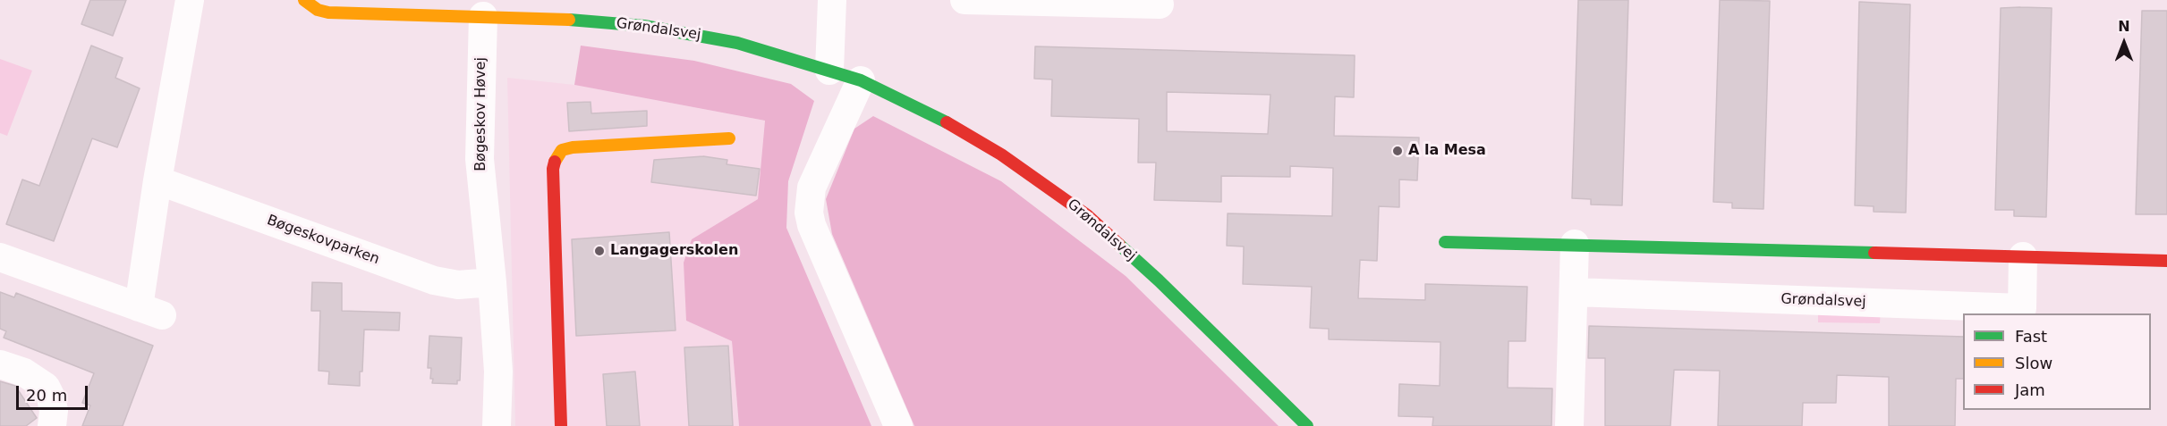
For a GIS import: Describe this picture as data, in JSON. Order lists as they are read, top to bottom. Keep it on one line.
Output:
{"streets":{"street":["Grøndalsvej","Bøgeskov Høvej","Bøgeskovparken"]},"crossings":[["Grøndalsvej","Bøgeskov Høvej"],["Bøgeskov Høvej","Bøgeskovparken"]],"places":["A la Mesa","Langagerskolen"],"legend":["Fast","Slow","Jam"],"scale_bar":"20 m","north":"top"}
